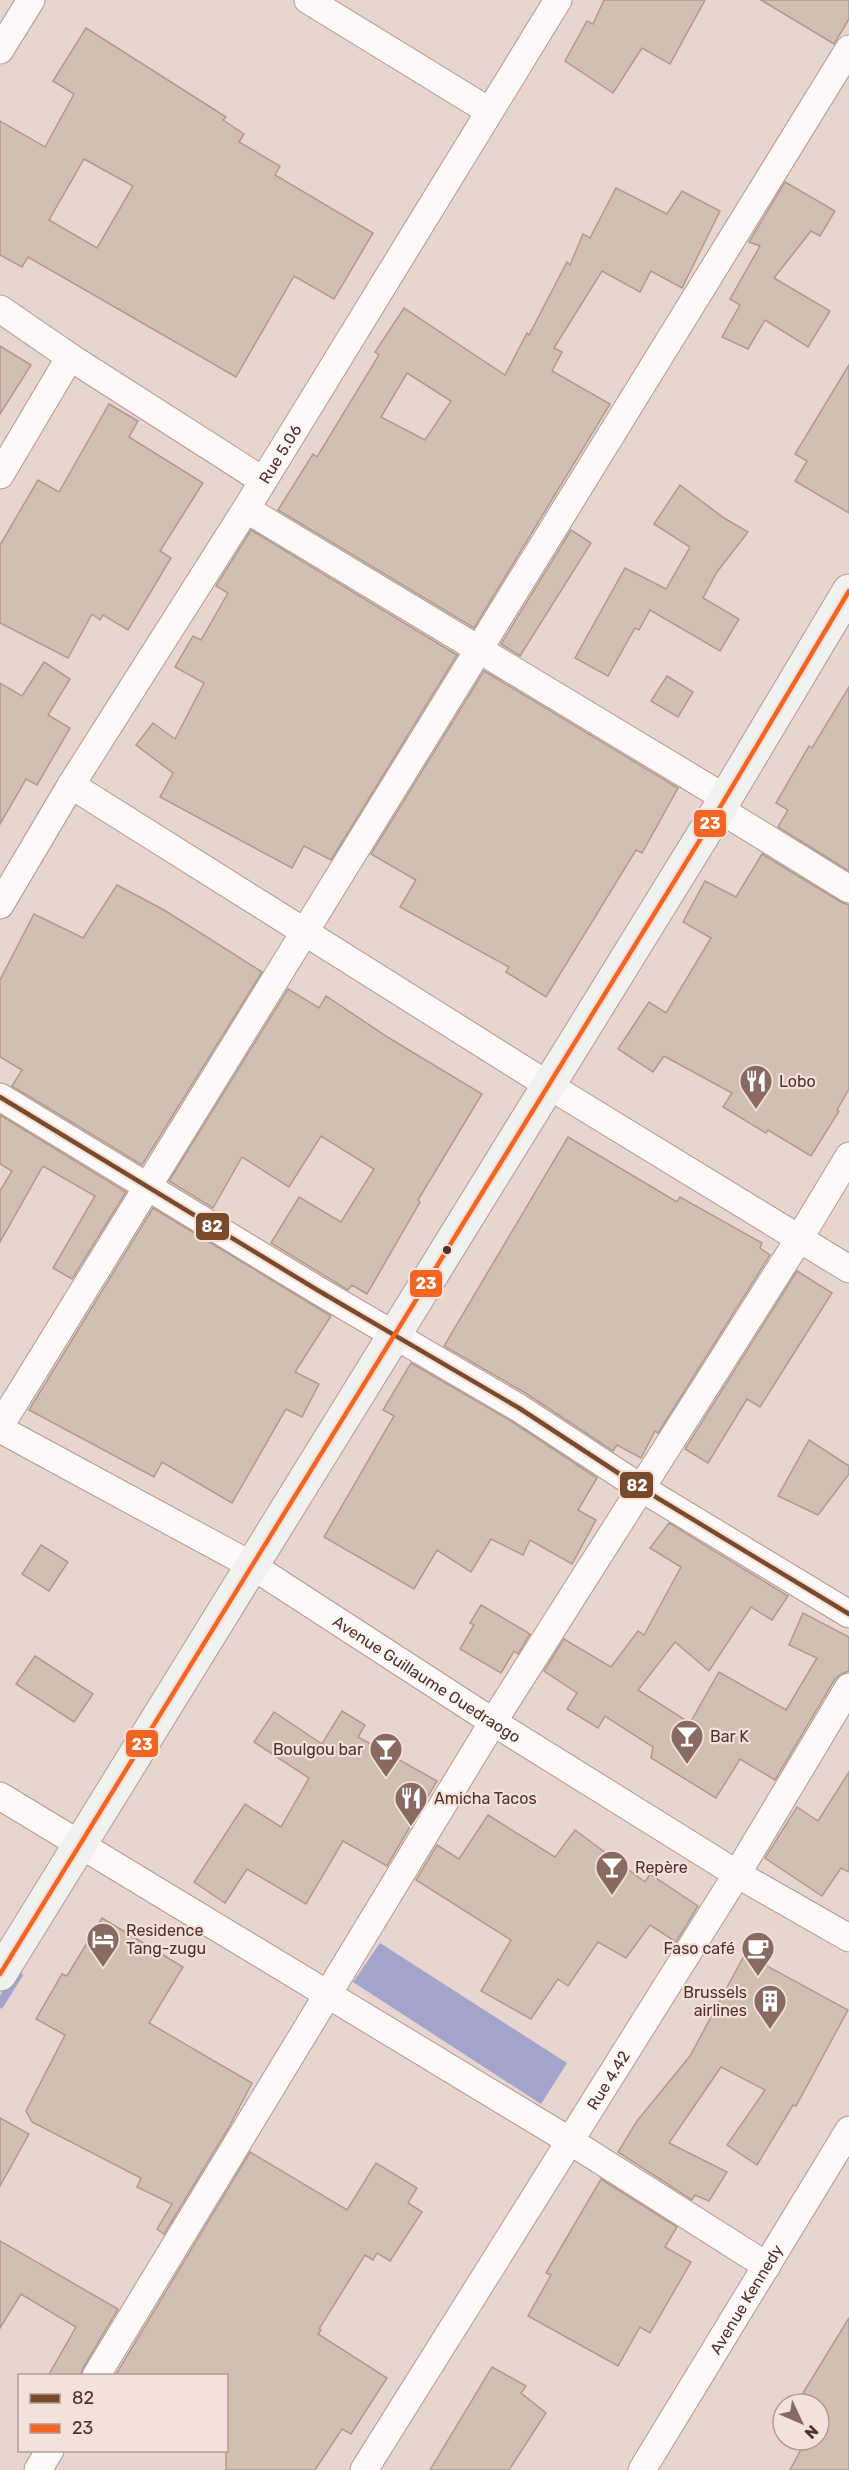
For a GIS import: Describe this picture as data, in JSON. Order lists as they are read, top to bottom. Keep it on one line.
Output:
{"streets":{"street":["Rue 5.06","Avenue Guillaume Ouedraogo","Rue 4.42","Avenue Kennedy"]},"crossings":[["Avenue Guillaume Ouedraogo","Rue 4.42"]],"places":{"restaurant":["Lobo","Amicha Tacos"],"bar":["Bar K","Boulgou bar","Repère"],"hotel":["Residence Tang-zugu"],"cafe":["Faso café"],"building":["Brussels airlines"]},"lines":["transit line 23","transit line 82"],"legend":["82","23"],"north":"bottom right"}
